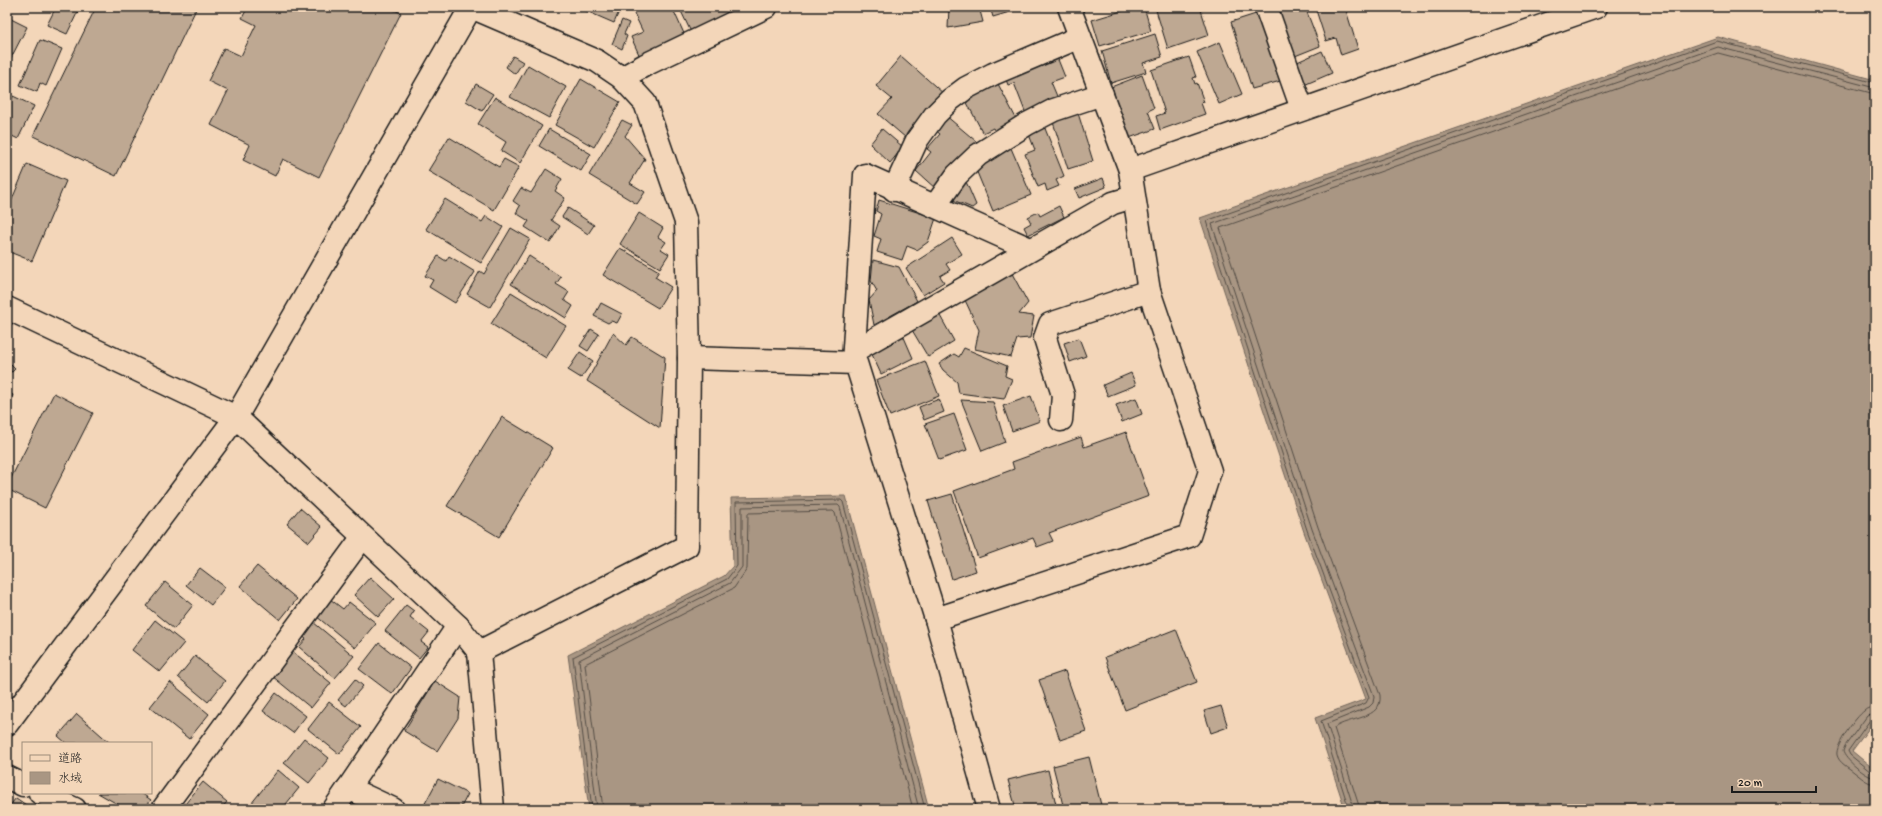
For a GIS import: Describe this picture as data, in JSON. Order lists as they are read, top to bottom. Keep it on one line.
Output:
{"legend":["道路","水域"],"scale_bar":"20 m"}
